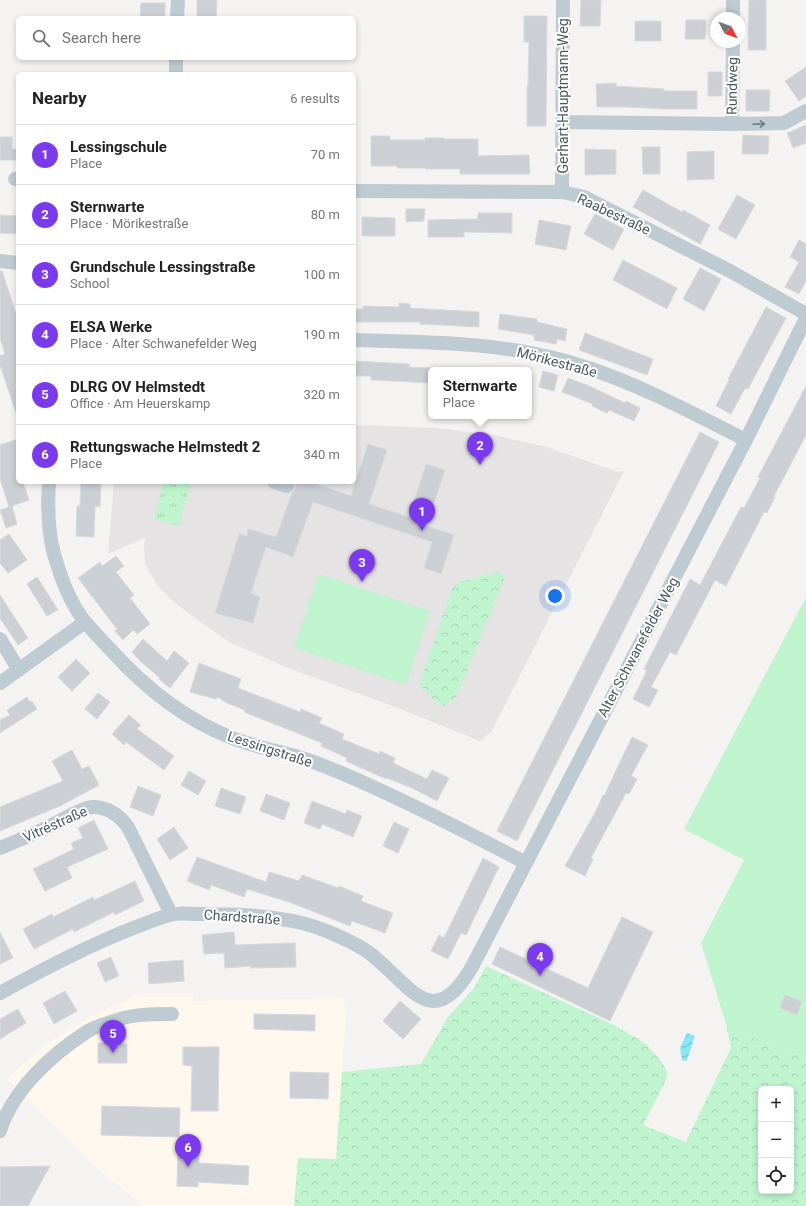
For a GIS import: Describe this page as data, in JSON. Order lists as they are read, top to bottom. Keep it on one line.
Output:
{"streets":{"street":["Rundweg","Gerhart-Hauptmann-Weg","Raabestraße","Mörikestraße","Alter Schwanefelder Weg","Lessingstraße","Vitréstraße","Chardstraße"]},"crossings":[["Gerhart-Hauptmann-Weg","Raabestraße"],["Mörikestraße","Alter Schwanefelder Weg"],["Alter Schwanefelder Weg","Lessingstraße"],["Alter Schwanefelder Weg","Chardstraße"],["Vitréstraße","Chardstraße"]],"one_way":["Rundweg"],"north":"bottom right","page":{"search":"Search here","heading":["Nearby","6 results"],"list":[{"mark":"1","name":"Lessingschule","note":"Place","value":"70 m"},{"mark":"2","name":"Sternwarte","note":"Place · Mörikestraße","value":"80 m"},{"mark":"3","name":"Grundschule Lessingstraße","note":"School","value":"100 m"},{"mark":"4","name":"ELSA Werke","note":"Place · Alter Schwanefelder Weg","value":"190 m"},{"mark":"5","name":"DLRG OV Helmstedt","note":"Office · Am Heuerskamp","value":"320 m"},{"mark":"6","name":"Rettungswache Helmstedt 2","note":"Place","value":"340 m"}],"popup":["Sternwarte","Place"],"pins":["2","1","3","4","5","6"],"map_buttons":["+","−"]}}
